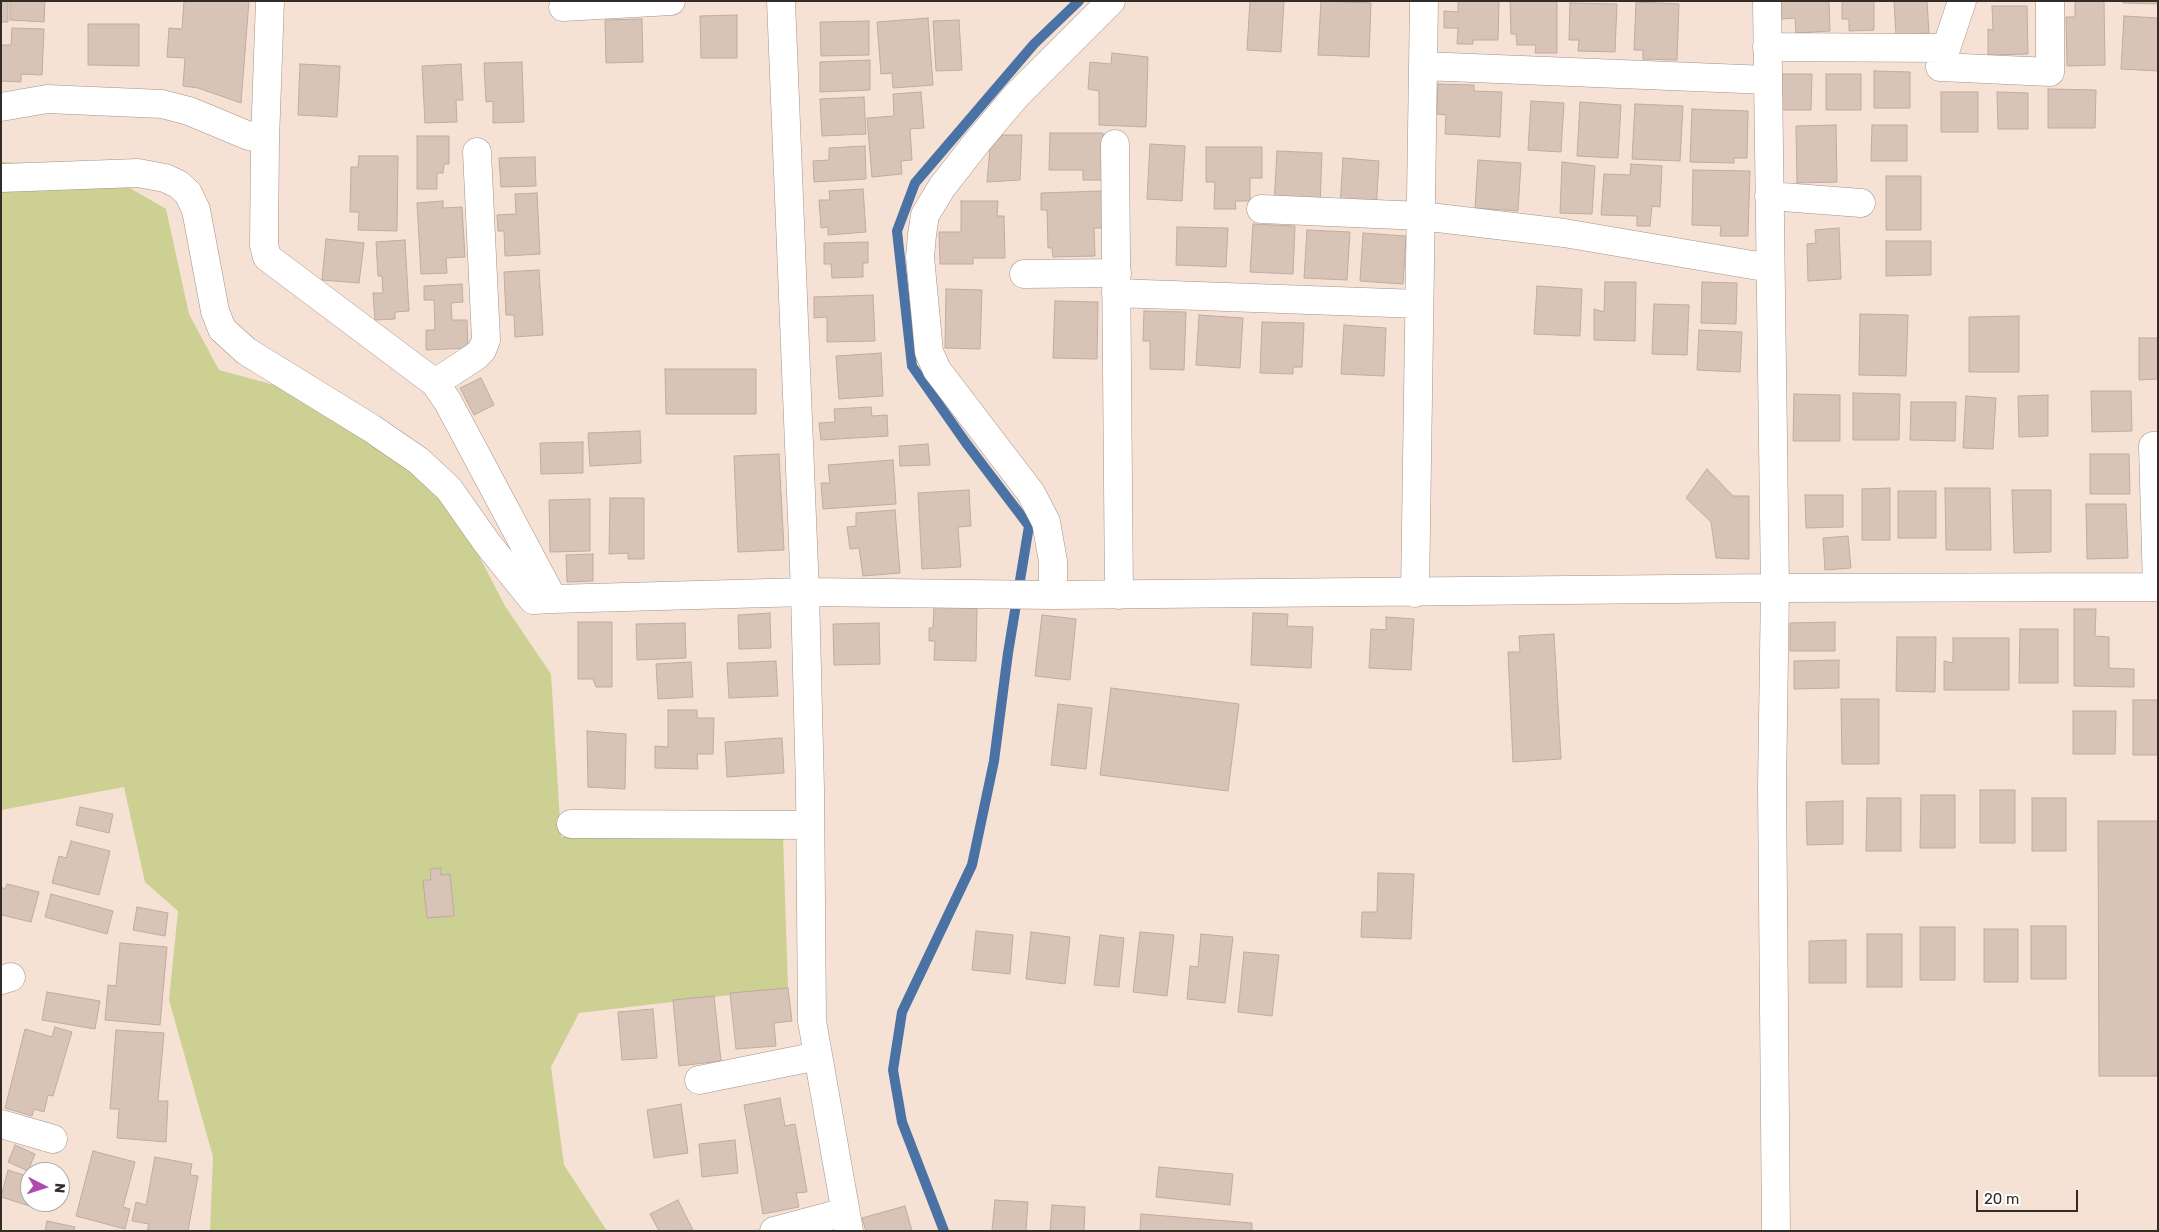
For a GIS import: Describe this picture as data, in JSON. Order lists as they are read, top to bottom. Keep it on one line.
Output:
{"scale_bar":"20 m","north":"right"}
